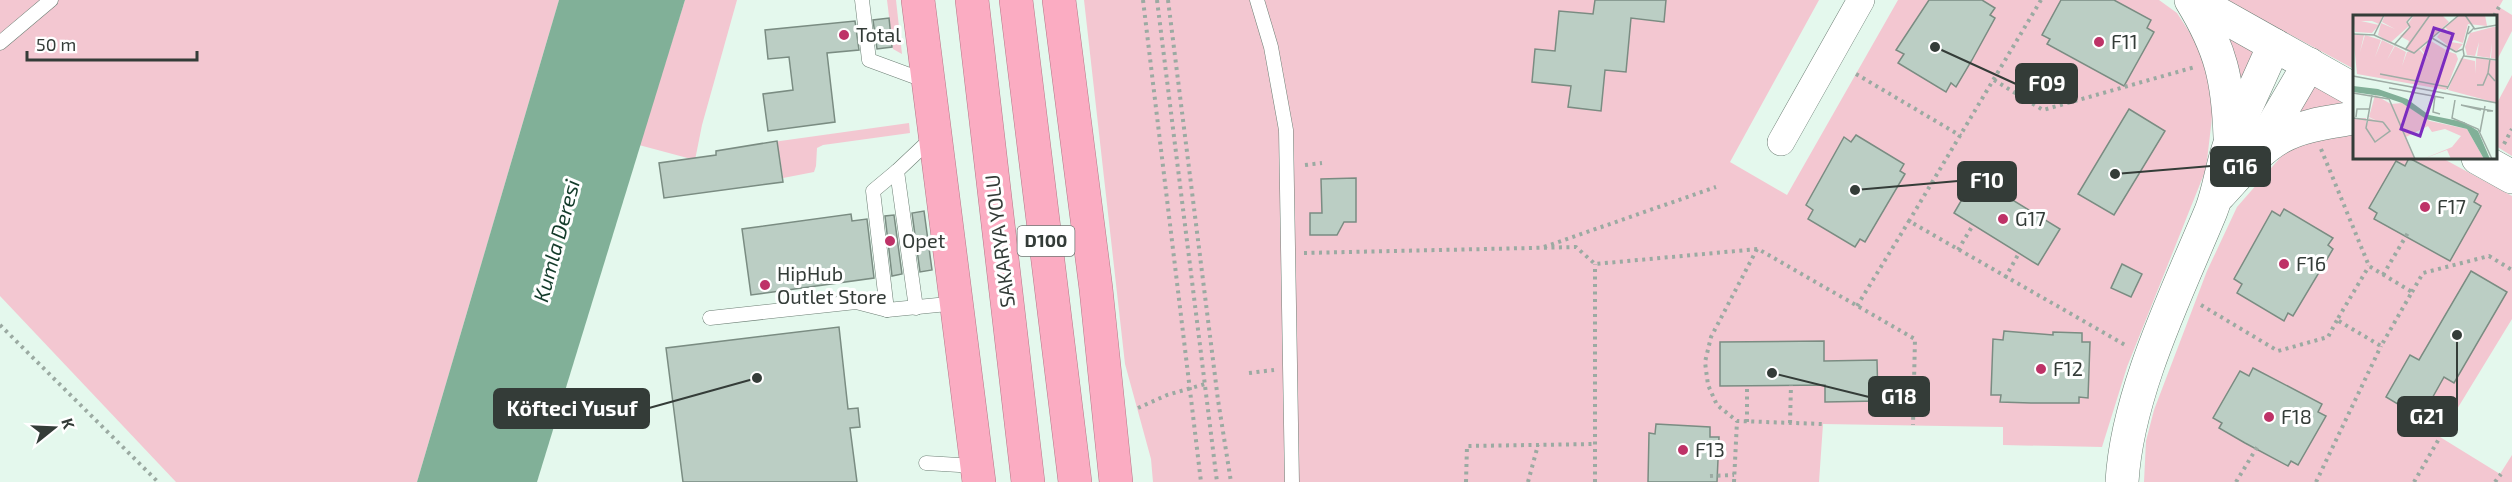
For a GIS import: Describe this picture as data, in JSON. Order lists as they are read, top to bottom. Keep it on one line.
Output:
{"streets":{"highway":["SAKARYA YOLU","D100"]},"water":["Kumla Deresi"],"places":["Total","F11","F09","G16","F10","F17","G17","Opet","F16","HipHub Outlet Store","G21","F12","G18","Köfteci Yusuf","F18","F13"],"scale_bar":"50 m","north":"right"}
